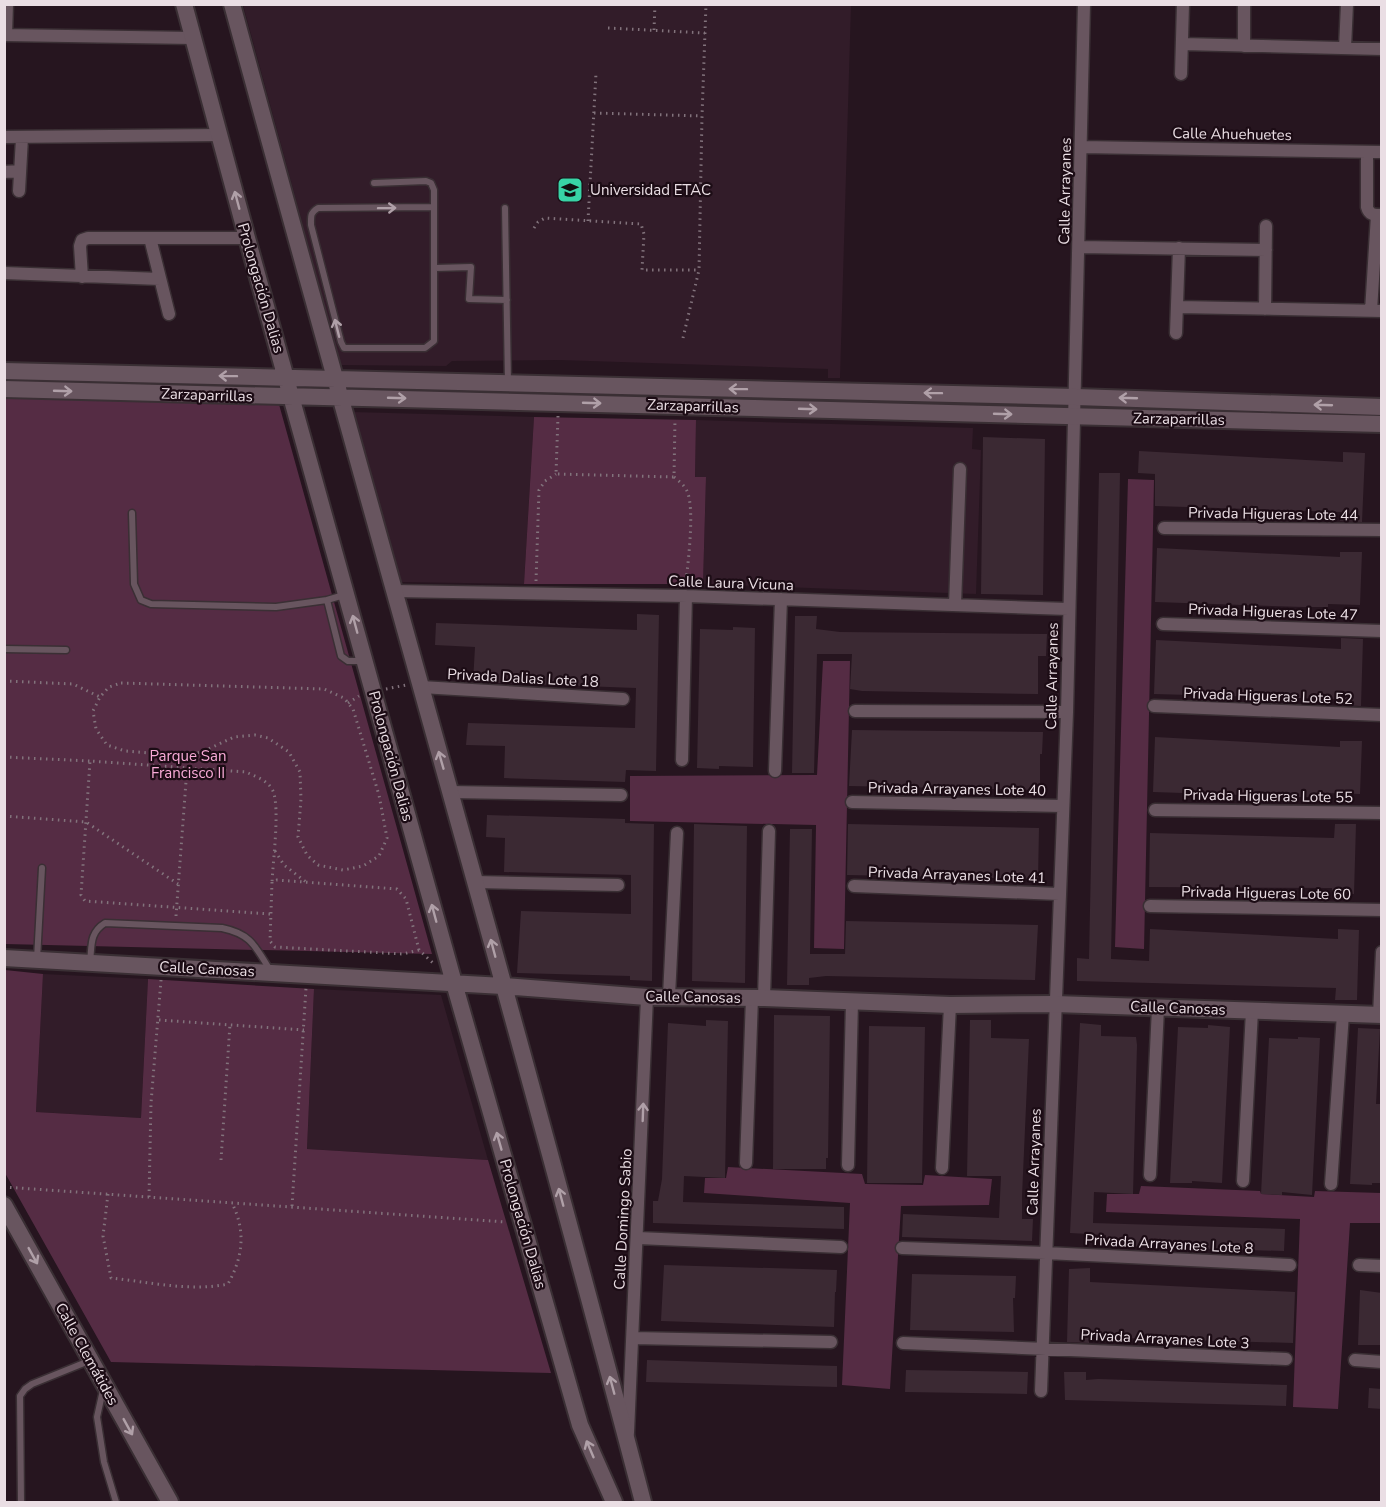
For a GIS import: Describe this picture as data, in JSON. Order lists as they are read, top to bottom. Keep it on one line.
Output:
{"streets":{"street":["Calle Ahuehuetes","Calle Arrayanes","Prolongación Dalias","Zarzaparrillas","Privada Higueras Lote 44","Calle Laura Vicuna","Privada Higueras Lote 47","Privada Dalias Lote 18","Privada Higueras Lote 52","Privada Arrayanes Lote 40","Privada Higueras Lote 55","Privada Arrayanes Lote 41","Privada Higueras Lote 60","Calle Canosas","Calle Domingo Sabio","Privada Arrayanes Lote 8","Privada Arrayanes Lote 3","Calle Clemátides"]},"crossings":[["Calle Ahuehuetes","Calle Arrayanes"],["Calle Arrayanes","Zarzaparrillas"],["Calle Arrayanes","Calle Laura Vicuna"],["Calle Arrayanes","Privada Arrayanes Lote 40"],["Calle Arrayanes","Privada Arrayanes Lote 41"],["Calle Arrayanes","Calle Canosas"],["Calle Arrayanes","Privada Arrayanes Lote 8"],["Calle Arrayanes","Privada Arrayanes Lote 3"],["Prolongación Dalias","Zarzaparrillas"],["Prolongación Dalias","Calle Canosas"],["Calle Canosas","Calle Domingo Sabio"]],"one_way":["Calle Clemátides"],"parks":["Parque San Francisco II"],"places":{"school or university":["Universidad ETAC"]}}
